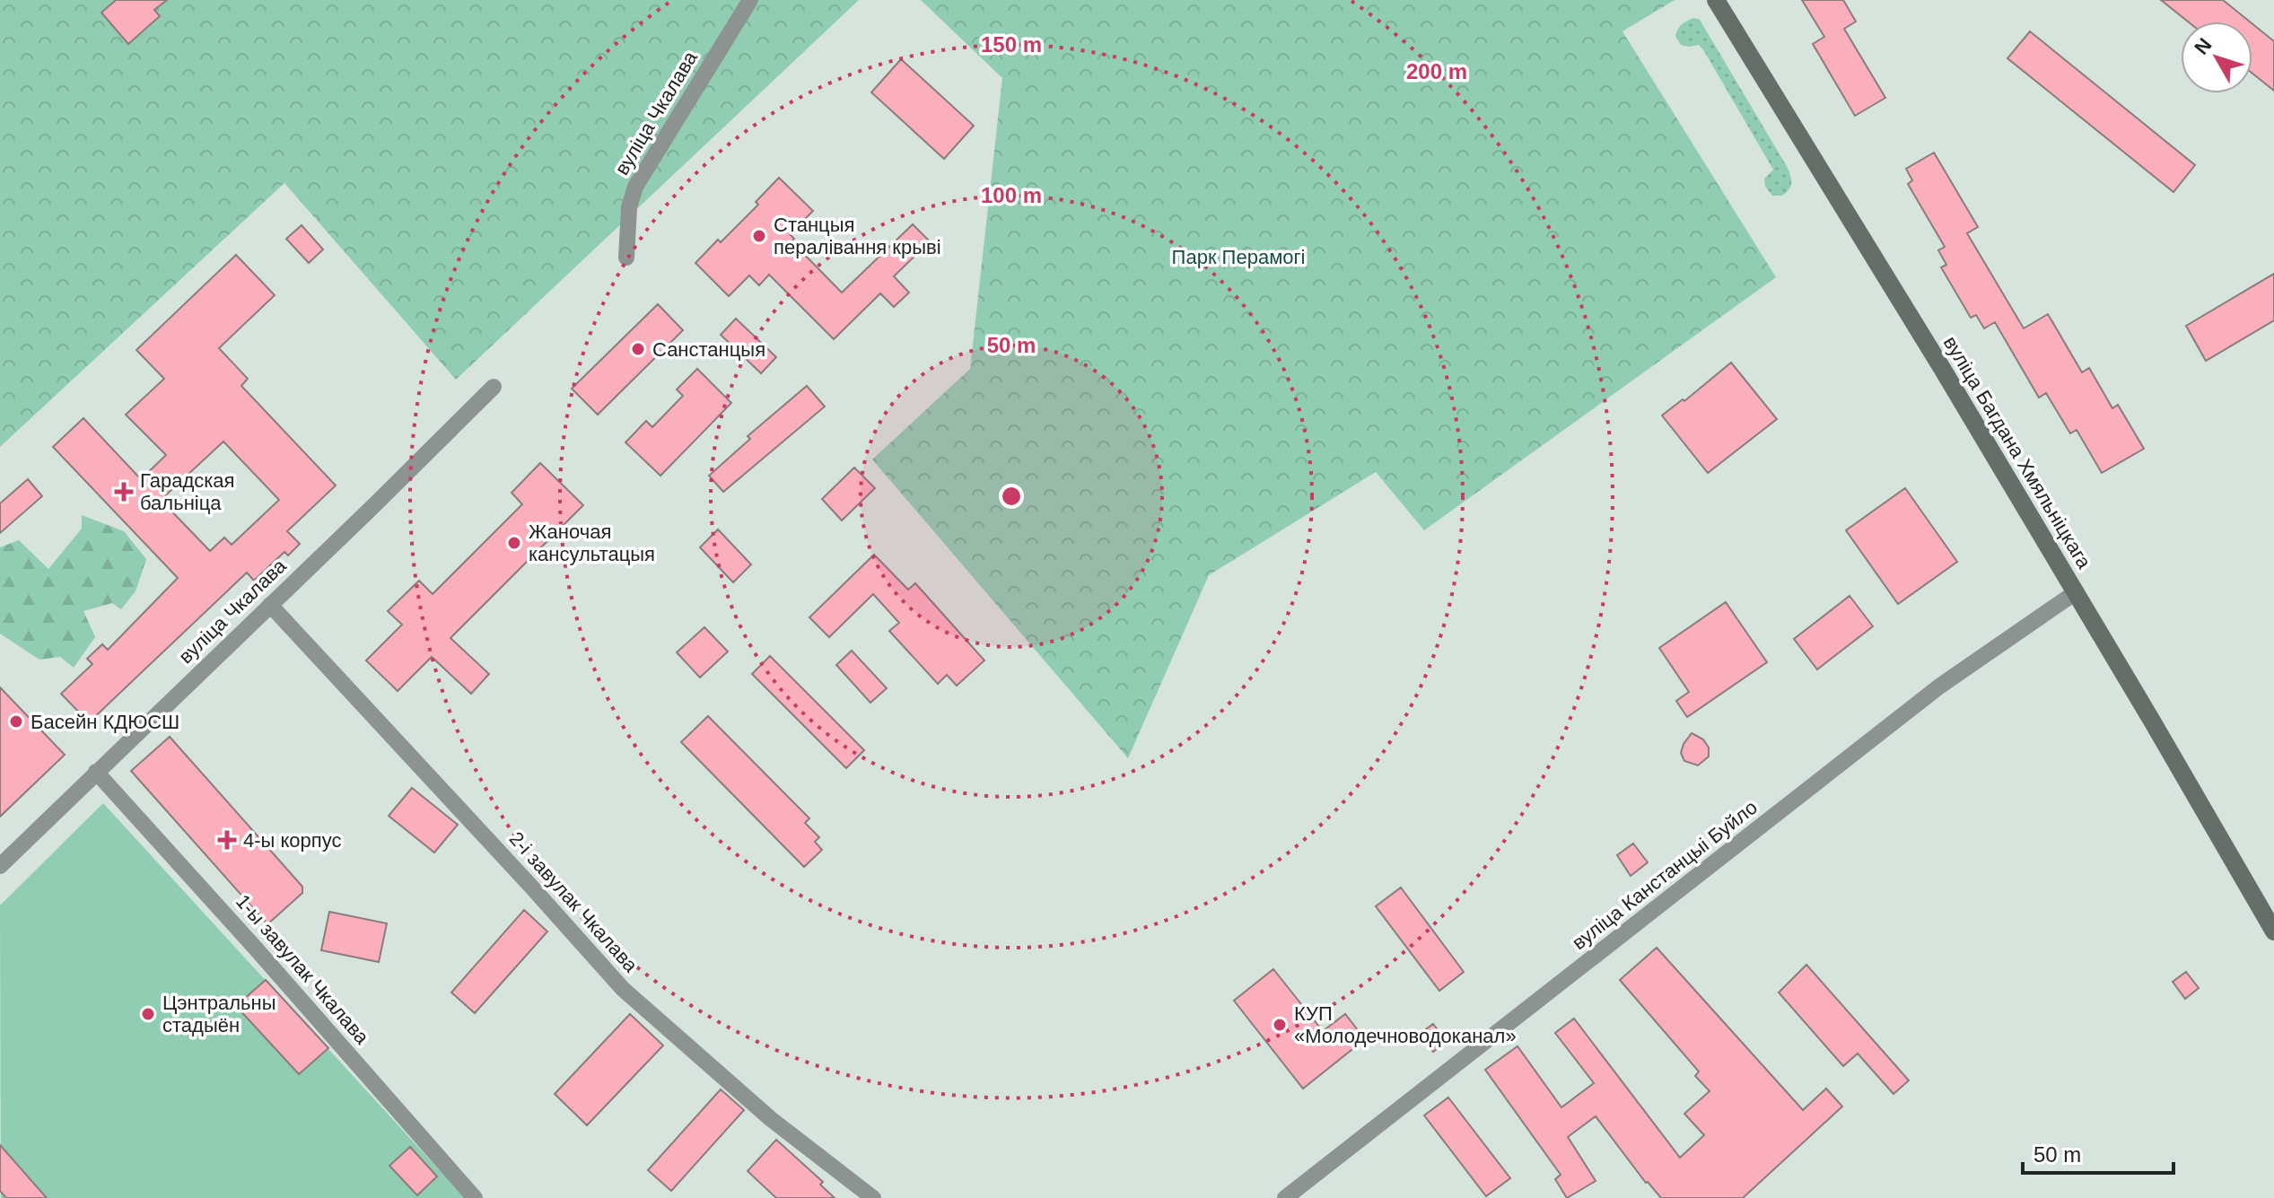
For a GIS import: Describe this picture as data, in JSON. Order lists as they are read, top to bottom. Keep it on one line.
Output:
{"streets":{"street":["вуліца Чкалава","вуліца Багдана Хмяльніцкага","вуліца Канстанцыі Буйло","2-і завулак Чкалава","1-ы завулак Чкалава"]},"crossings":[["вуліца Чкалава","2-і завулак Чкалава"],["вуліца Чкалава","1-ы завулак Чкалава"],["вуліца Багдана Хмяльніцкага","вуліца Канстанцыі Буйло"]],"parks":["Парк Перамогі"],"places":{"other":["Станцыя пералівання крыві","Санстанцыя","Жаночая кансультацыя","Басейн КДЮСШ","Цэнтральны стадыён","КУП «Молодечноводоканал»"],"health":["Гарадская бальніца","4-ы корпус"]},"scale_bar":"50 m","north":"top left","rings":["150 m","200 m","100 m","50 m"]}
